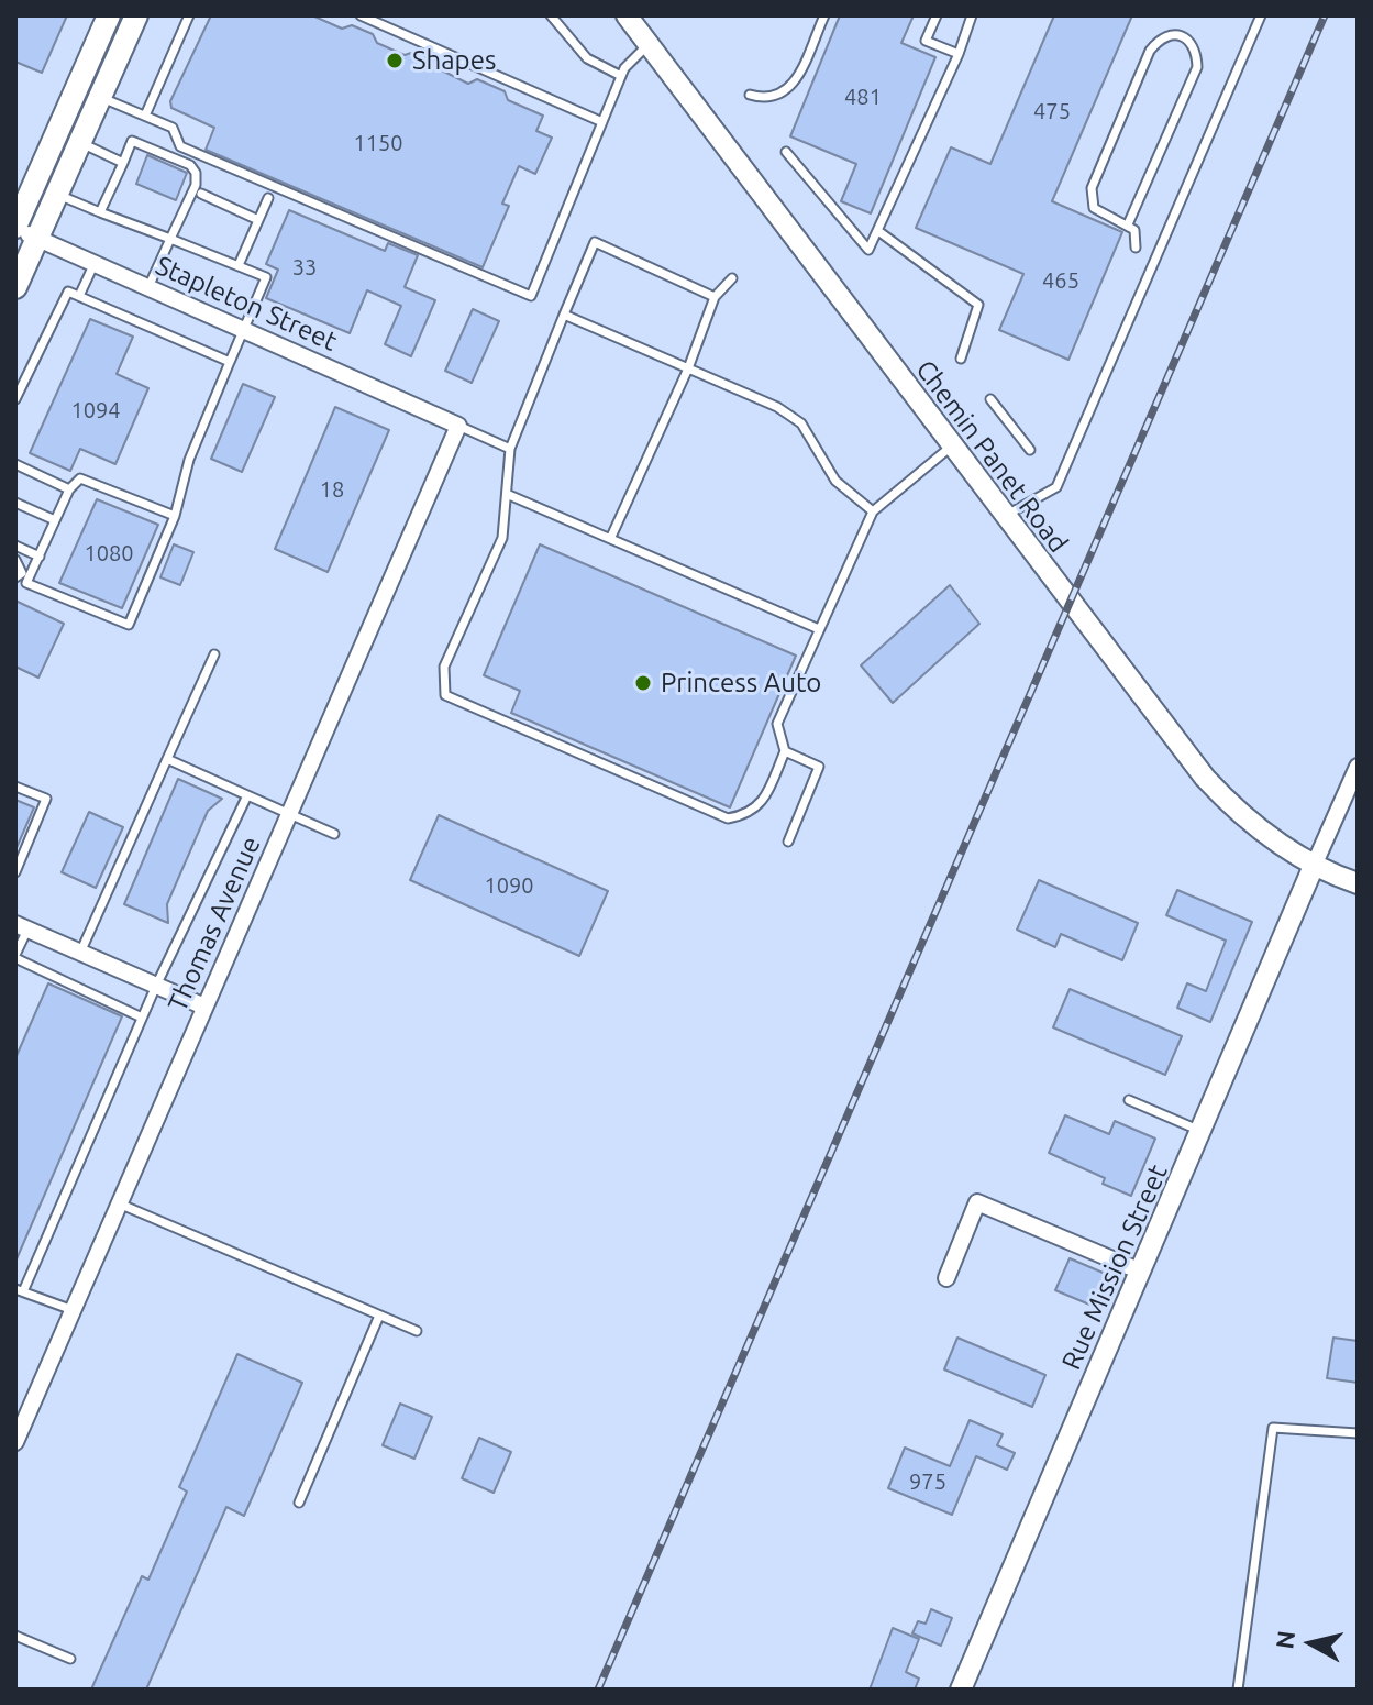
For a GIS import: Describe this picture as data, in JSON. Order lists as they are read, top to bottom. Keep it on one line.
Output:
{"streets":{"street":["Stapleton Street","Chemin Panet Road","Thomas Avenue","Rue Mission Street"]},"crossings":[["Stapleton Street","Thomas Avenue"],["Chemin Panet Road","Rue Mission Street"]],"places":["Shapes","Princess Auto"],"house_numbers":["481","475","1150","33","465","1094","18","1080","1090","975"],"north":"left"}
